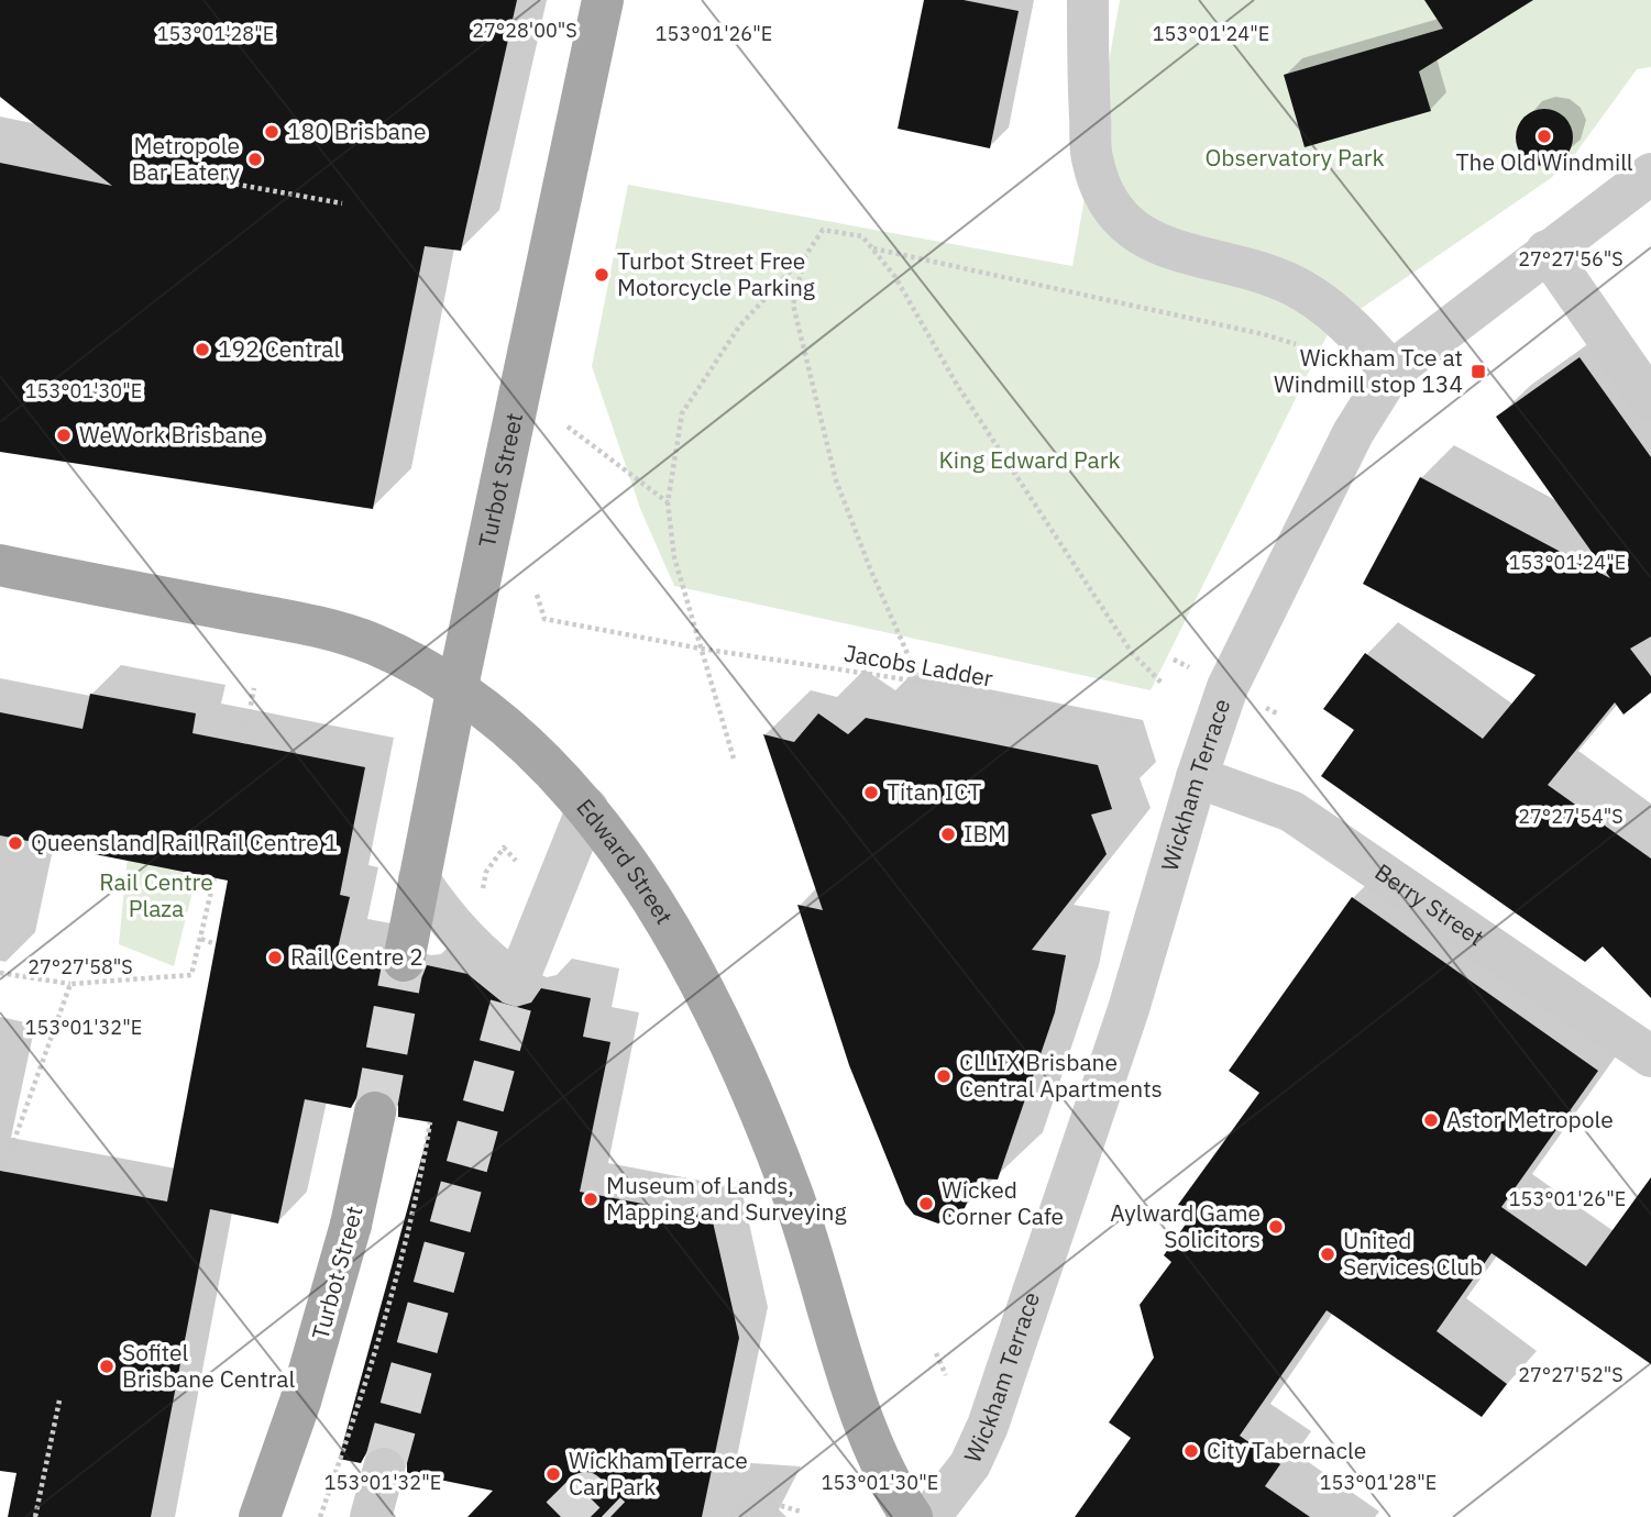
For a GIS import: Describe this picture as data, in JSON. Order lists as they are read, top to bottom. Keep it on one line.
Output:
{"streets":{"main road":["Turbot Street","Edward Street"],"street":["Wickham Terrace","Berry Street"],"path":["Jacobs Ladder"]},"crossings":[["Turbot Street","Edward Street"],["Wickham Terrace","Berry Street"]],"parks":["Observatory Park","King Edward Park","Rail Centre Plaza"],"places":{"other":["180 Brisbane","The Old Windmill","Metropole Bar Eatery","Turbot Street Free Motorcycle Parking","192 Central","WeWork Brisbane","Titan ICT","IBM","Queensland Rail Rail Centre 1","Rail Centre 2","CLLIX Brisbane Central Apartments","Astor Metropole","Museum of Lands, Mapping and Surveying","Wicked Corner Cafe","Aylward Game Solicitors","United Services Club","Sofitel Brisbane Central","City Tabernacle","Wickham Terrace Car Park"],"transit":["Wickham Tce at Windmill stop 134"]},"coordinates":["27°28'00\"S","153°01'28\"E","153°01'26\"E","153°01'24\"E","27°27'56\"S","153°01'30\"E","27°27'54\"S","27°27'58\"S","153°01'32\"E","27°27'52\"S"]}
